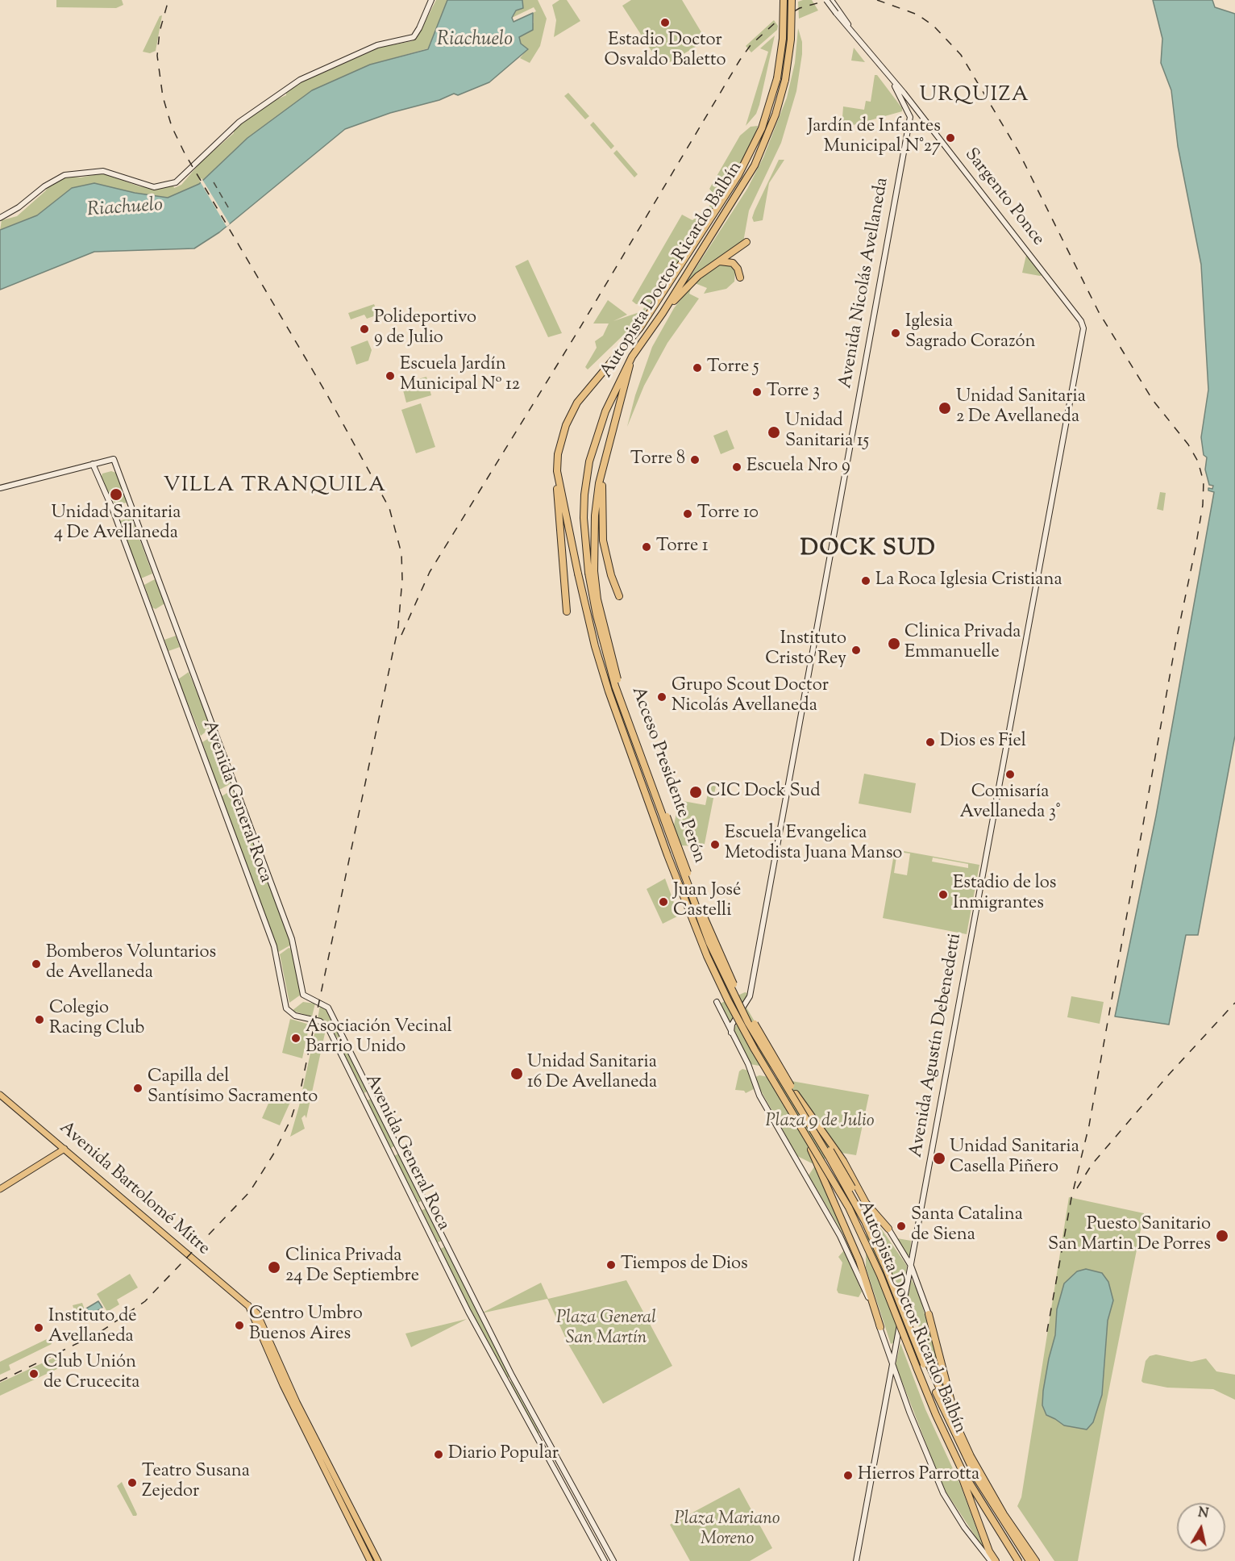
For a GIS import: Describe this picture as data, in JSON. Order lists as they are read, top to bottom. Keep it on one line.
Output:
{"streets":{"highway":["Autopista Doctor Ricardo Balbín","Acceso Presidente Perón"],"main road":["Sargento Ponce","Avenida Nicolás Avellaneda","Avenida General Roca","Avenida Agustín Debenedetti","Avenida Bartolomé Mitre"]},"crossings":[["Sargento Ponce","Avenida Agustín Debenedetti"],["Autopista Doctor Ricardo Balbín","Acceso Presidente Perón"]],"districts":["URQUIZA","VILLA TRANQUILA","DOCK SUD"],"water":["Riachuelo"],"parks":["Plaza 9 de Julio","Plaza General San Martín","Plaza Mariano Moreno"],"places":["Estadio Doctor Osvaldo Baletto","Jardín de Infantes Municipal N°27","Polideportivo 9 de Julio","Iglesia Sagrado Corazón","Torre 5","Escuela Jardín Municipal Nº 12","Torre 3","Unidad Sanitaria 2 De Avellaneda","Unidad Sanitaria 15","Torre 8","Escuela Nro 9","Unidad Sanitaria 4 De Avellaneda","Torre 10","Torre 1","La Roca Iglesia Cristiana","Clinica Privada Emmanuelle","Instituto Cristo Rey","Grupo Scout Doctor Nicolás Avellaneda","Dios es Fiel","Comisaría Avellaneda 3°","CIC Dock Sud","Escuela Evangelica Metodista Juana Manso","Estadio de los Inmigrantes","Juan José Castelli","Bomberos Voluntarios de Avellaneda","Colegio Racing Club","Asociación Vecinal Barrio Unido","Unidad Sanitaria 16 De Avellaneda","Capilla del Santísimo Sacramento","Unidad Sanitaria Casella Piñero","Santa Catalina de Siena","Puesto Sanitario San Martin De Porres","Tiempos de Dios","Clinica Privada 24 De Septiembre","Centro Umbro Buenos Aires","Instituto de Avellaneda","Club Unión de Crucecita","Diario Popular","Hierros Parrotta","Teatro Susana Zejedor"],"north":"top"}
